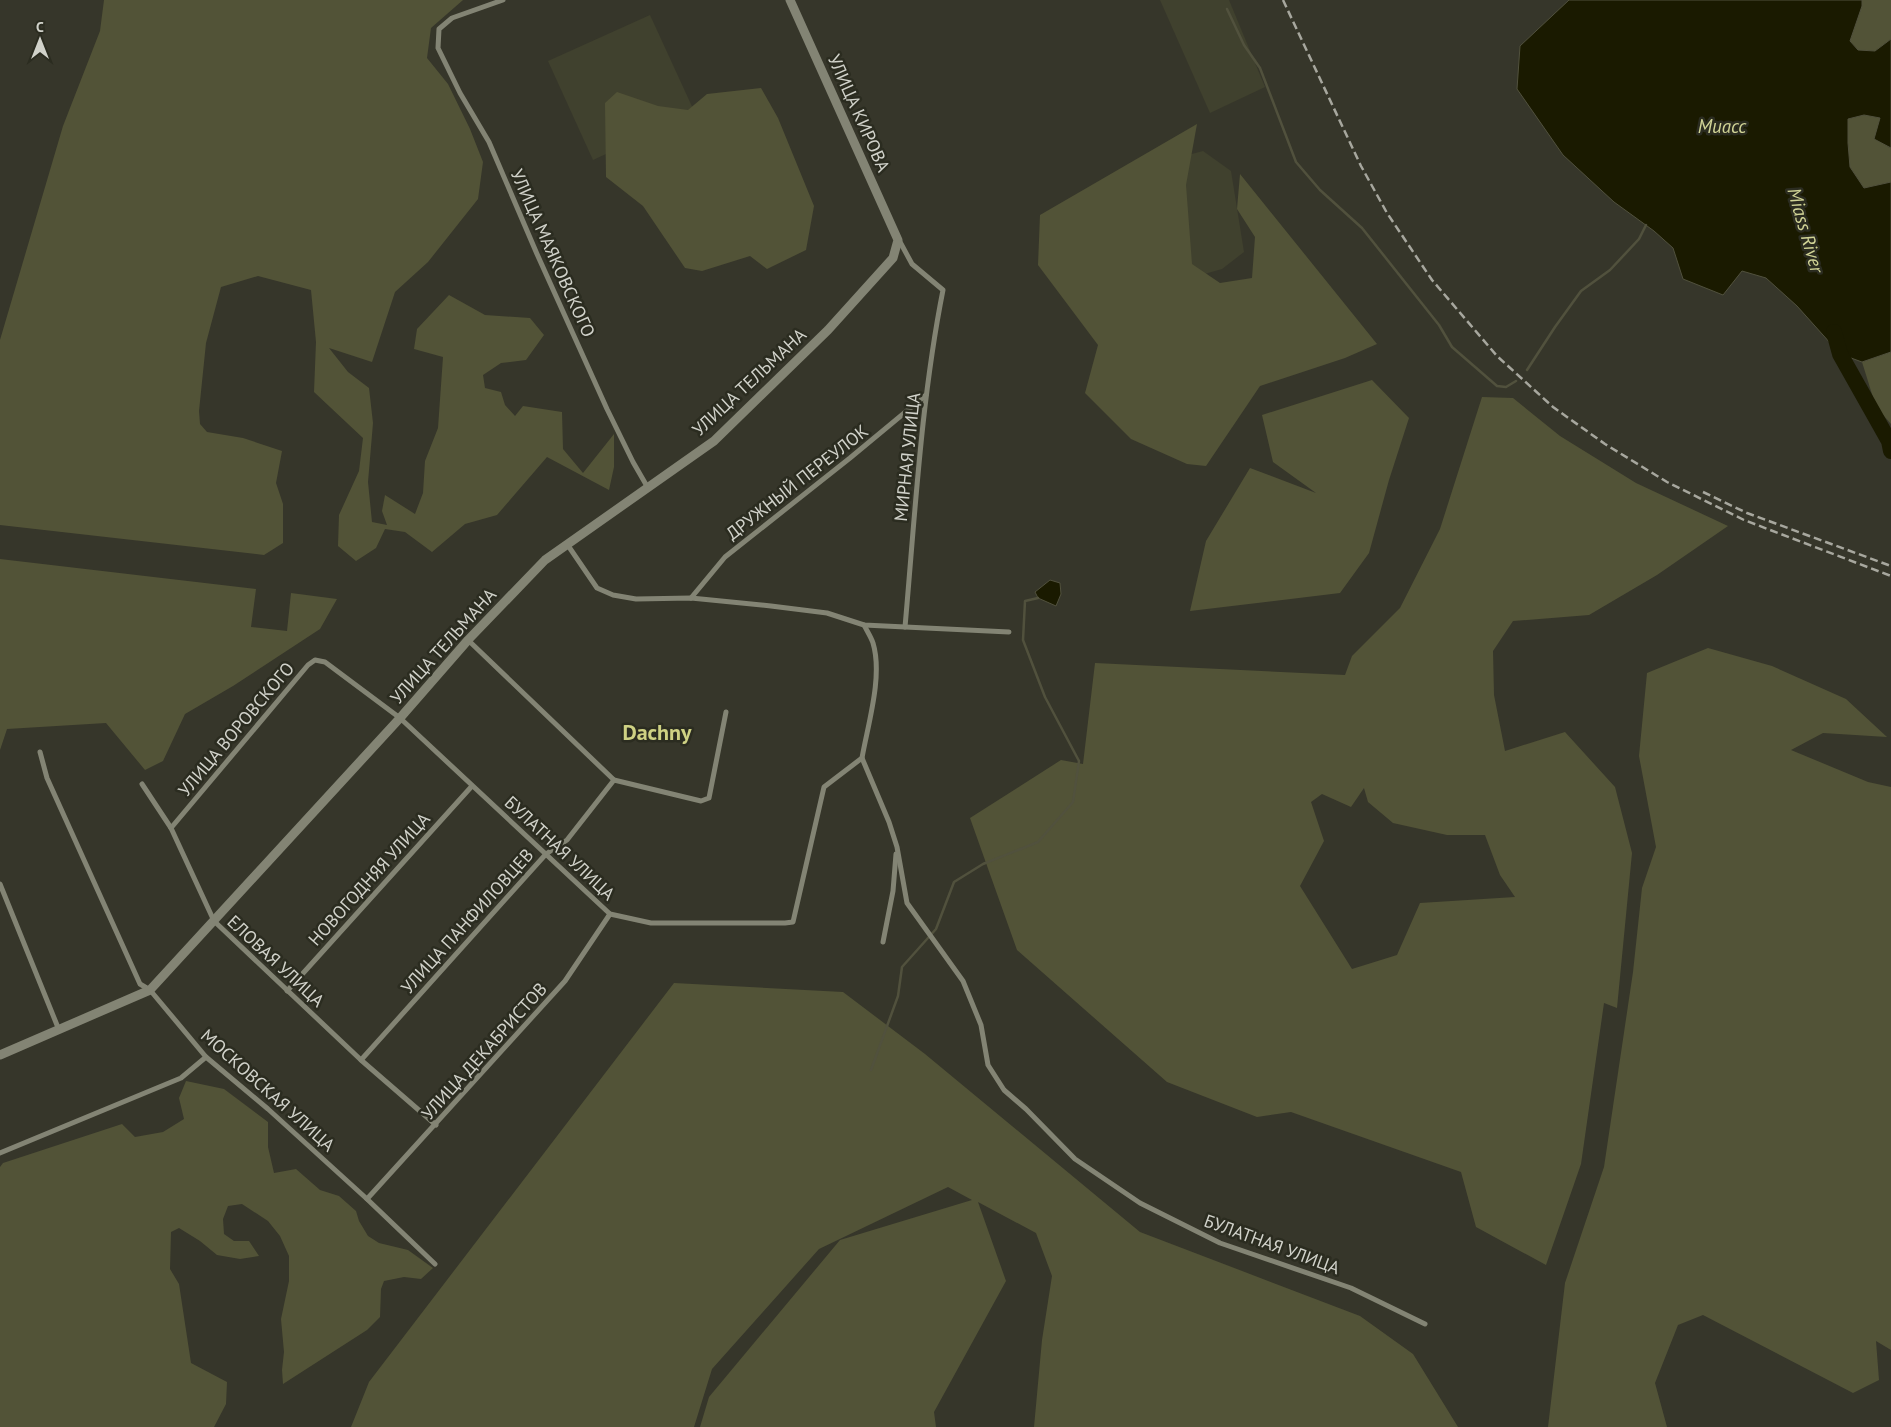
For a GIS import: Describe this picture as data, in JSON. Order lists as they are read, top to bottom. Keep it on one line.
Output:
{"streets":{"street":["УЛИЦА КИРОВА","УЛИЦА МАЯКОВСКОГО","УЛИЦА ТЕЛЬМАНА","МИРНАЯ УЛИЦА","ДРУЖНЫЙ ПЕРЕУЛОК","УЛИЦА ВОРОВСКОГО","БУЛАТНАЯ УЛИЦА","НОВОГОДНЯЯ УЛИЦА","УЛИЦА ПАНФИЛОВЦЕВ","ЕЛОВАЯ УЛИЦА","УЛИЦА ДЕКАБРИСТОВ","МОСКОВСКАЯ УЛИЦА"]},"crossings":[["УЛИЦА КИРОВА","УЛИЦА ТЕЛЬМАНА"],["УЛИЦА КИРОВА","МИРНАЯ УЛИЦА"],["УЛИЦА МАЯКОВСКОГО","УЛИЦА ТЕЛЬМАНА"],["УЛИЦА ТЕЛЬМАНА","МИРНАЯ УЛИЦА"],["УЛИЦА ТЕЛЬМАНА","УЛИЦА ВОРОВСКОГО"],["УЛИЦА ТЕЛЬМАНА","БУЛАТНАЯ УЛИЦА"],["УЛИЦА ТЕЛЬМАНА","ЕЛОВАЯ УЛИЦА"],["УЛИЦА ТЕЛЬМАНА","МОСКОВСКАЯ УЛИЦА"],["МИРНАЯ УЛИЦА","ДРУЖНЫЙ ПЕРЕУЛОК"],["УЛИЦА ВОРОВСКОГО","БУЛАТНАЯ УЛИЦА"],["УЛИЦА ВОРОВСКОГО","ЕЛОВАЯ УЛИЦА"],["БУЛАТНАЯ УЛИЦА","НОВОГОДНЯЯ УЛИЦА"],["БУЛАТНАЯ УЛИЦА","УЛИЦА ПАНФИЛОВЦЕВ"],["БУЛАТНАЯ УЛИЦА","УЛИЦА ДЕКАБРИСТОВ"],["НОВОГОДНЯЯ УЛИЦА","ЕЛОВАЯ УЛИЦА"],["УЛИЦА ПАНФИЛОВЦЕВ","ЕЛОВАЯ УЛИЦА"],["ЕЛОВАЯ УЛИЦА","УЛИЦА ДЕКАБРИСТОВ"],["УЛИЦА ДЕКАБРИСТОВ","МОСКОВСКАЯ УЛИЦА"]],"districts":["Dachny"],"water":["Миасс","Miass River"],"north":"top"}
